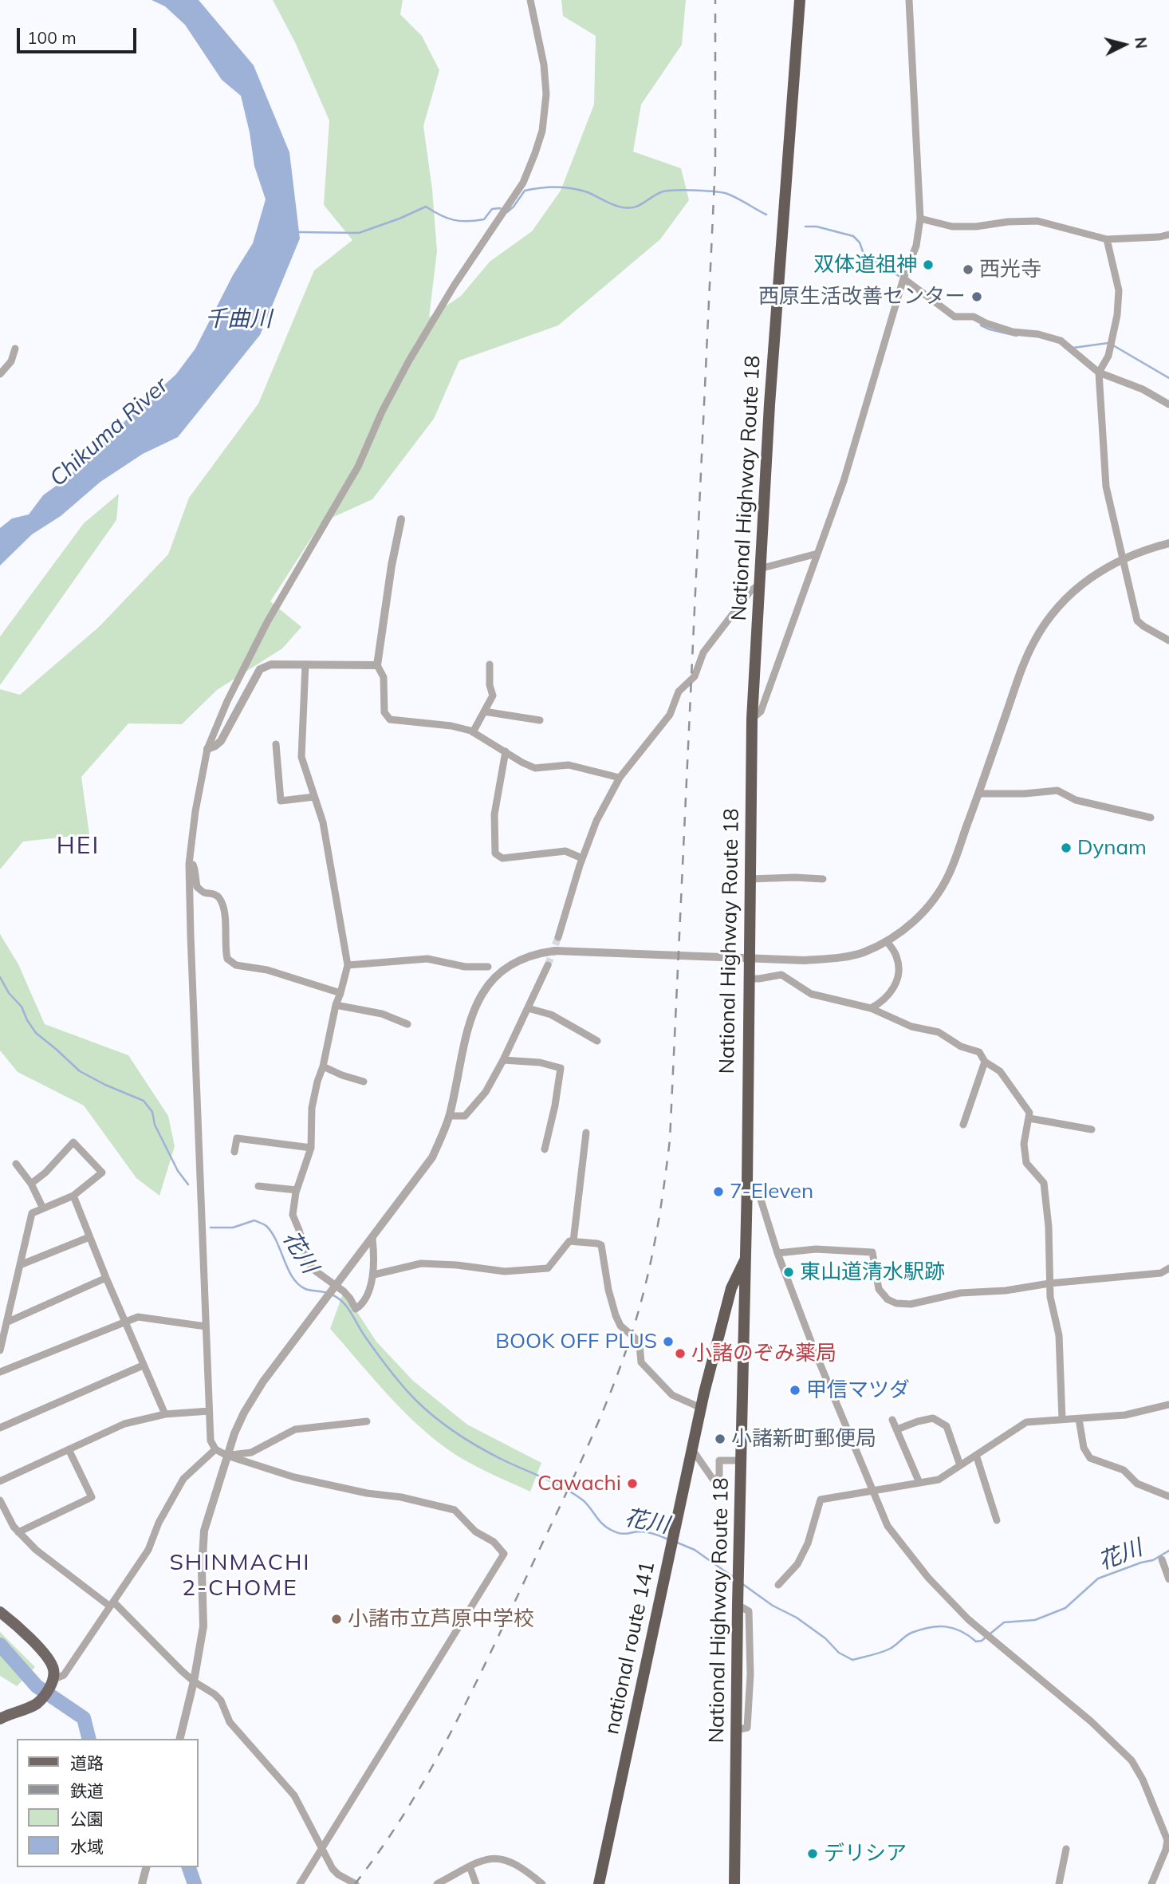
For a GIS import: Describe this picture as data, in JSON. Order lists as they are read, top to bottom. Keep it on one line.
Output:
{"streets":{"highway":["National Highway Route 18","national route 141"]},"crossings":[["National Highway Route 18","national route 141"]],"districts":["HEI","SHINMACHI 2-CHOME"],"water":["千曲川","Chikuma River","花川"],"places":["双体道祖神","西光寺","西原生活改善センター","Dynam","7-Eleven","東山道清水駅跡","BOOK OFF PLUS","小諸のぞみ薬局","甲信マツダ","小諸新町郵便局","Cawachi","小諸市立芦原中学校","デリシア"],"legend":["道路","鉄道","公園","水域"],"scale_bar":"100 m","north":"right"}
